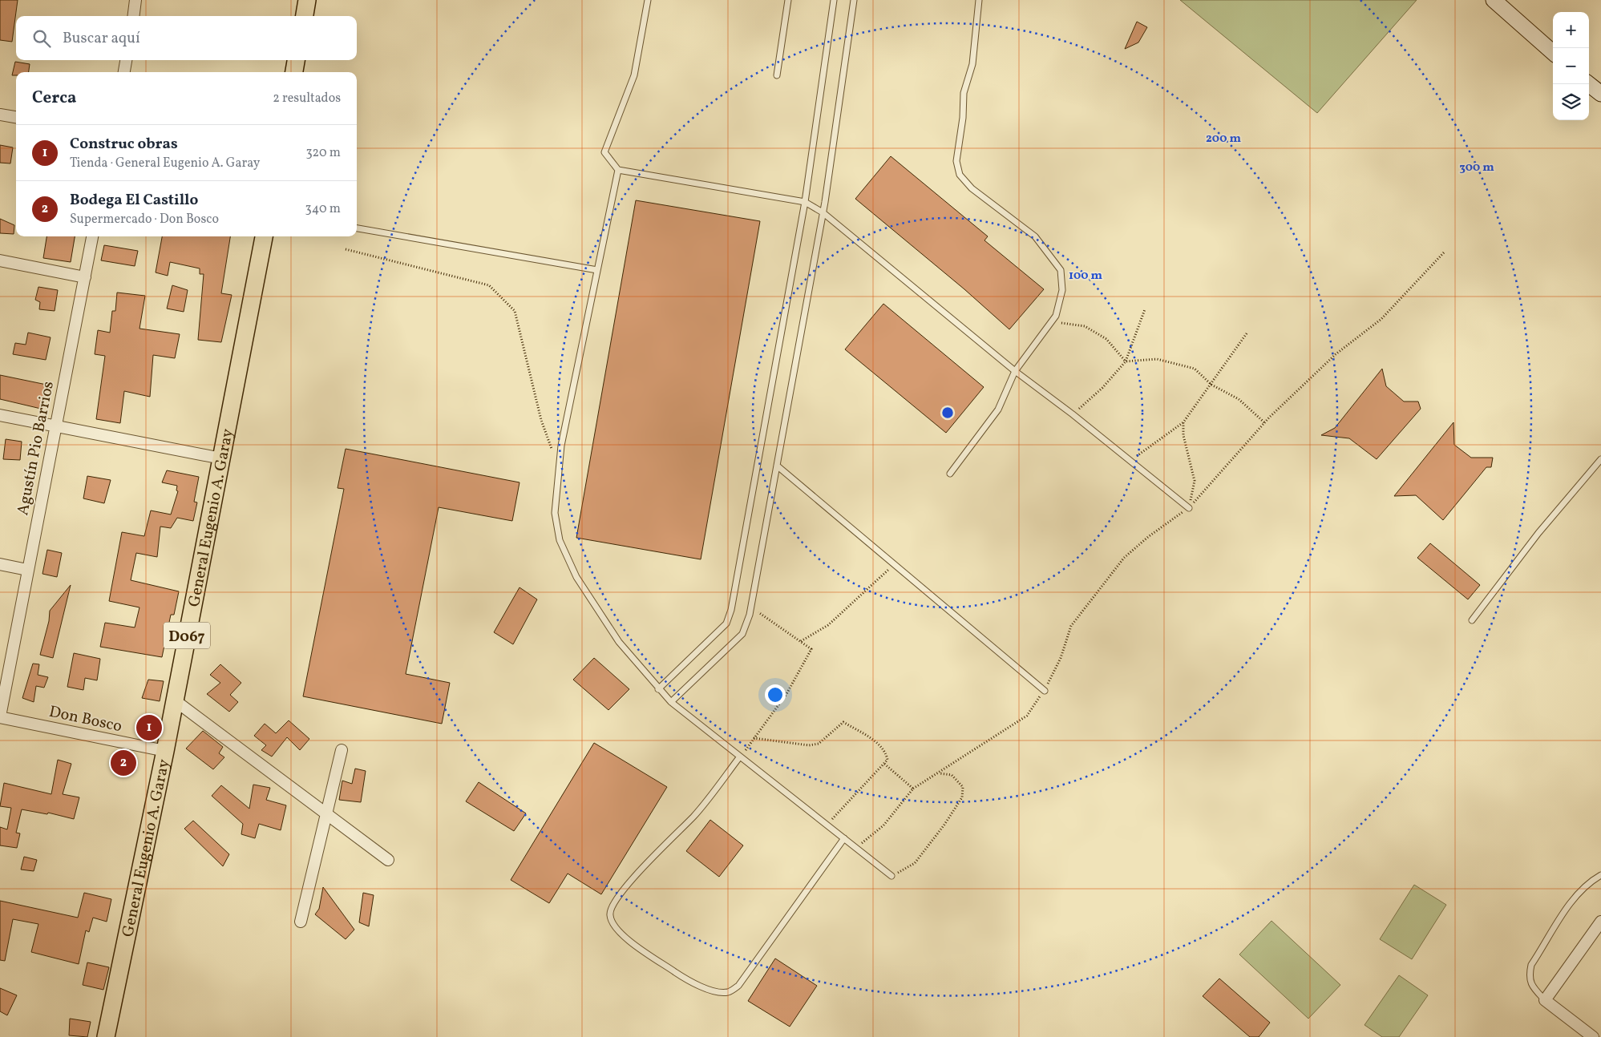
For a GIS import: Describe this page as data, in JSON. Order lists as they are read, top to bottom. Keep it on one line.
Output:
{"streets":{"main road":["General Eugenio A. Garay","D067"],"street":["Agustín Pio Barrios","Don Bosco"]},"crossings":[["Agustín Pio Barrios","Don Bosco"],["General Eugenio A. Garay","Don Bosco"]],"page":{"map_buttons":["+","−"],"search":"Buscar aquí","heading":["Cerca","2 resultados"],"list":[{"mark":"1","name":"Construc obras","note":"Tienda · General Eugenio A. Garay","value":"320 m"},{"mark":"2","name":"Bodega El Castillo","note":"Supermercado · Don Bosco","value":"340 m"}],"pins":["1","2"]},"rings":["200 m","300 m","100 m"]}
